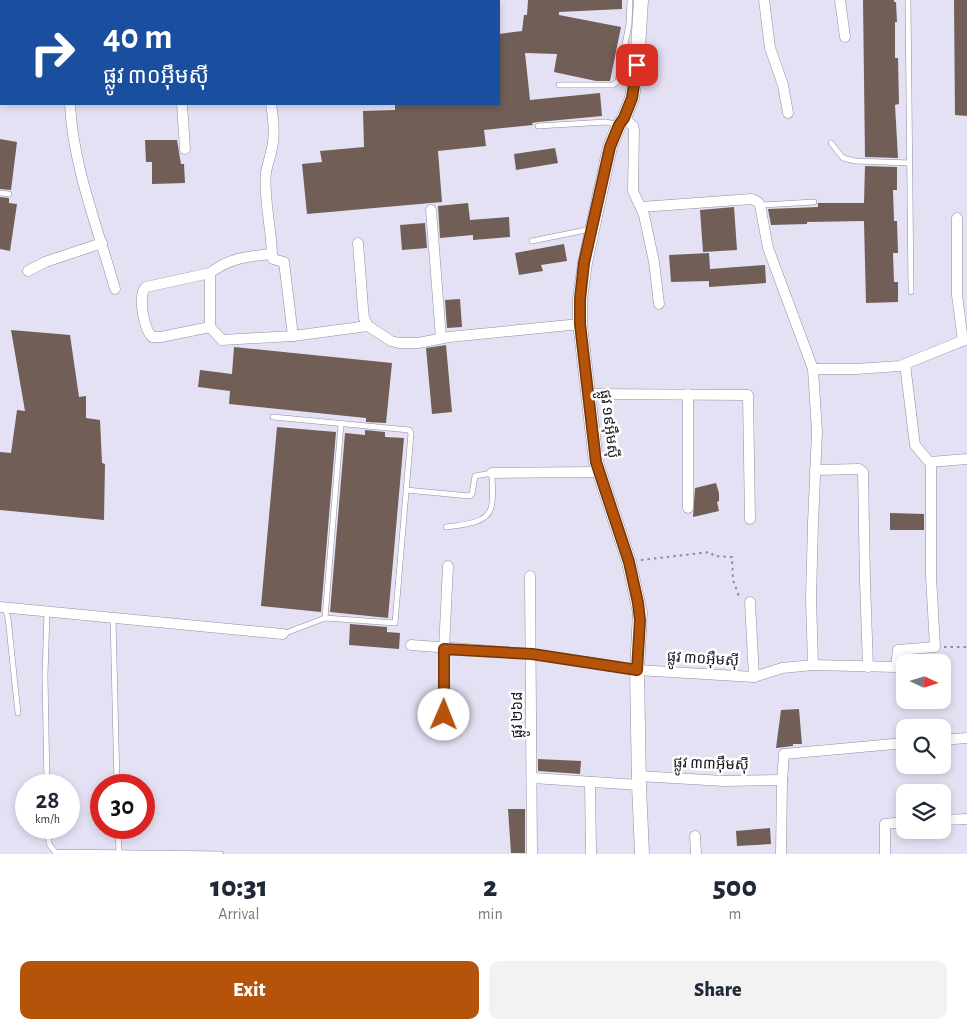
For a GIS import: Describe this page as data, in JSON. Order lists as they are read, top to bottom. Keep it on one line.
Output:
{"streets":{"street":["ផ្លូវ ១៩អ៊ឹមស៊ី","ផ្លូវ ៣០អ៊ឹមស៊ី","ផ្លូវ ២៦៨","ផ្លូវ ៣៣អ៊ឹមស៊ី"]},"crossings":[["ផ្លូវ ១៩អ៊ឹមស៊ី","ផ្លូវ ៣០អ៊ឹមស៊ី"],["ផ្លូវ ១៩អ៊ឹមស៊ី","ផ្លូវ ៣៣អ៊ឹមស៊ី"],["ផ្លូវ ៣០អ៊ឹមស៊ី","ផ្លូវ ២៦៨"],["ផ្លូវ ២៦៨","ផ្លូវ ៣៣អ៊ឹមស៊ី"]],"north":"right","page":{"turn":["40 m","ផ្លូវ ៣០អ៊ឹមស៊ី"],"speed":"28 km/h","limit":"30","eta":["10:31","Arrival","2","min","500","m"],"buttons":["Exit","Share"]}}
